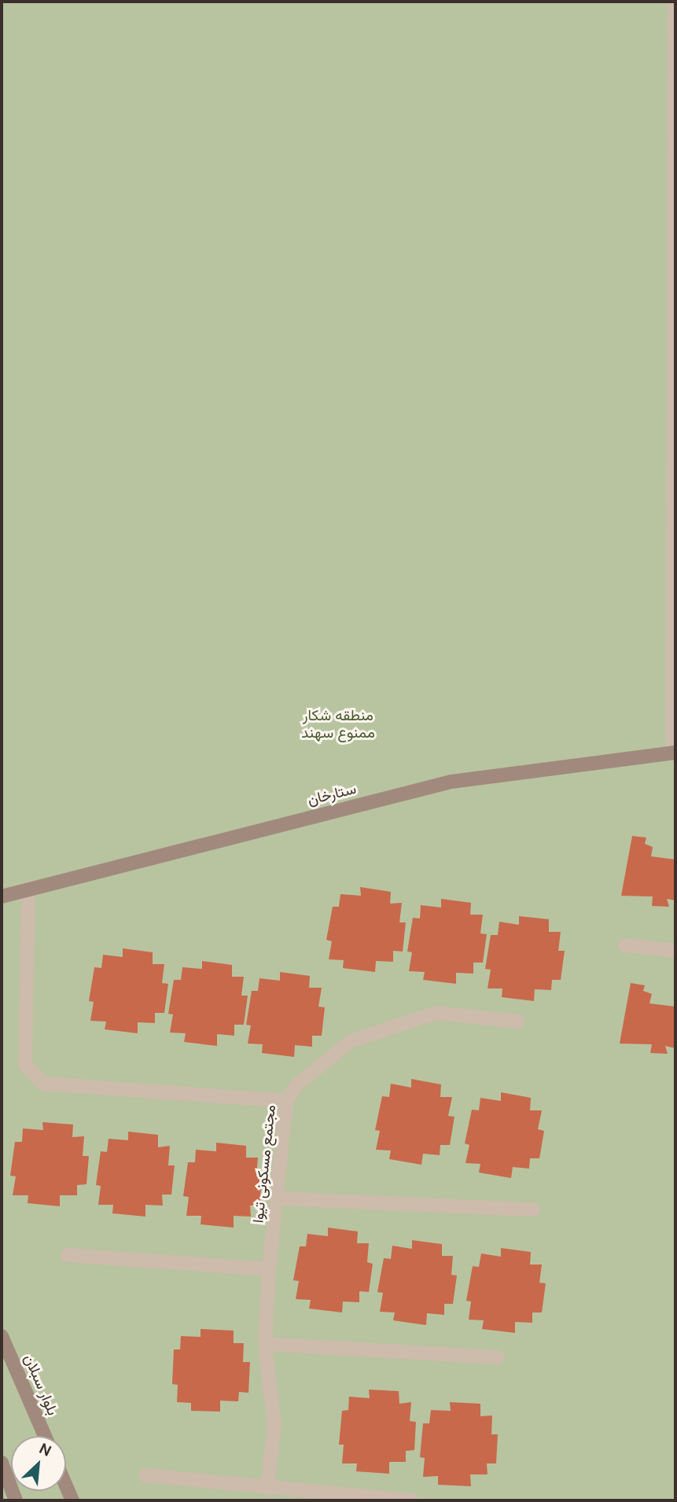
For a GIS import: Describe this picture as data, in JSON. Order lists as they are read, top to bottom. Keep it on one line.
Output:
{"streets":{"street":["ستارخان","مجتمع مسکونی تیوا","بلوار سبلان"]},"parks":["منطقه شکار ممنوع سهند"],"north":"top right"}
